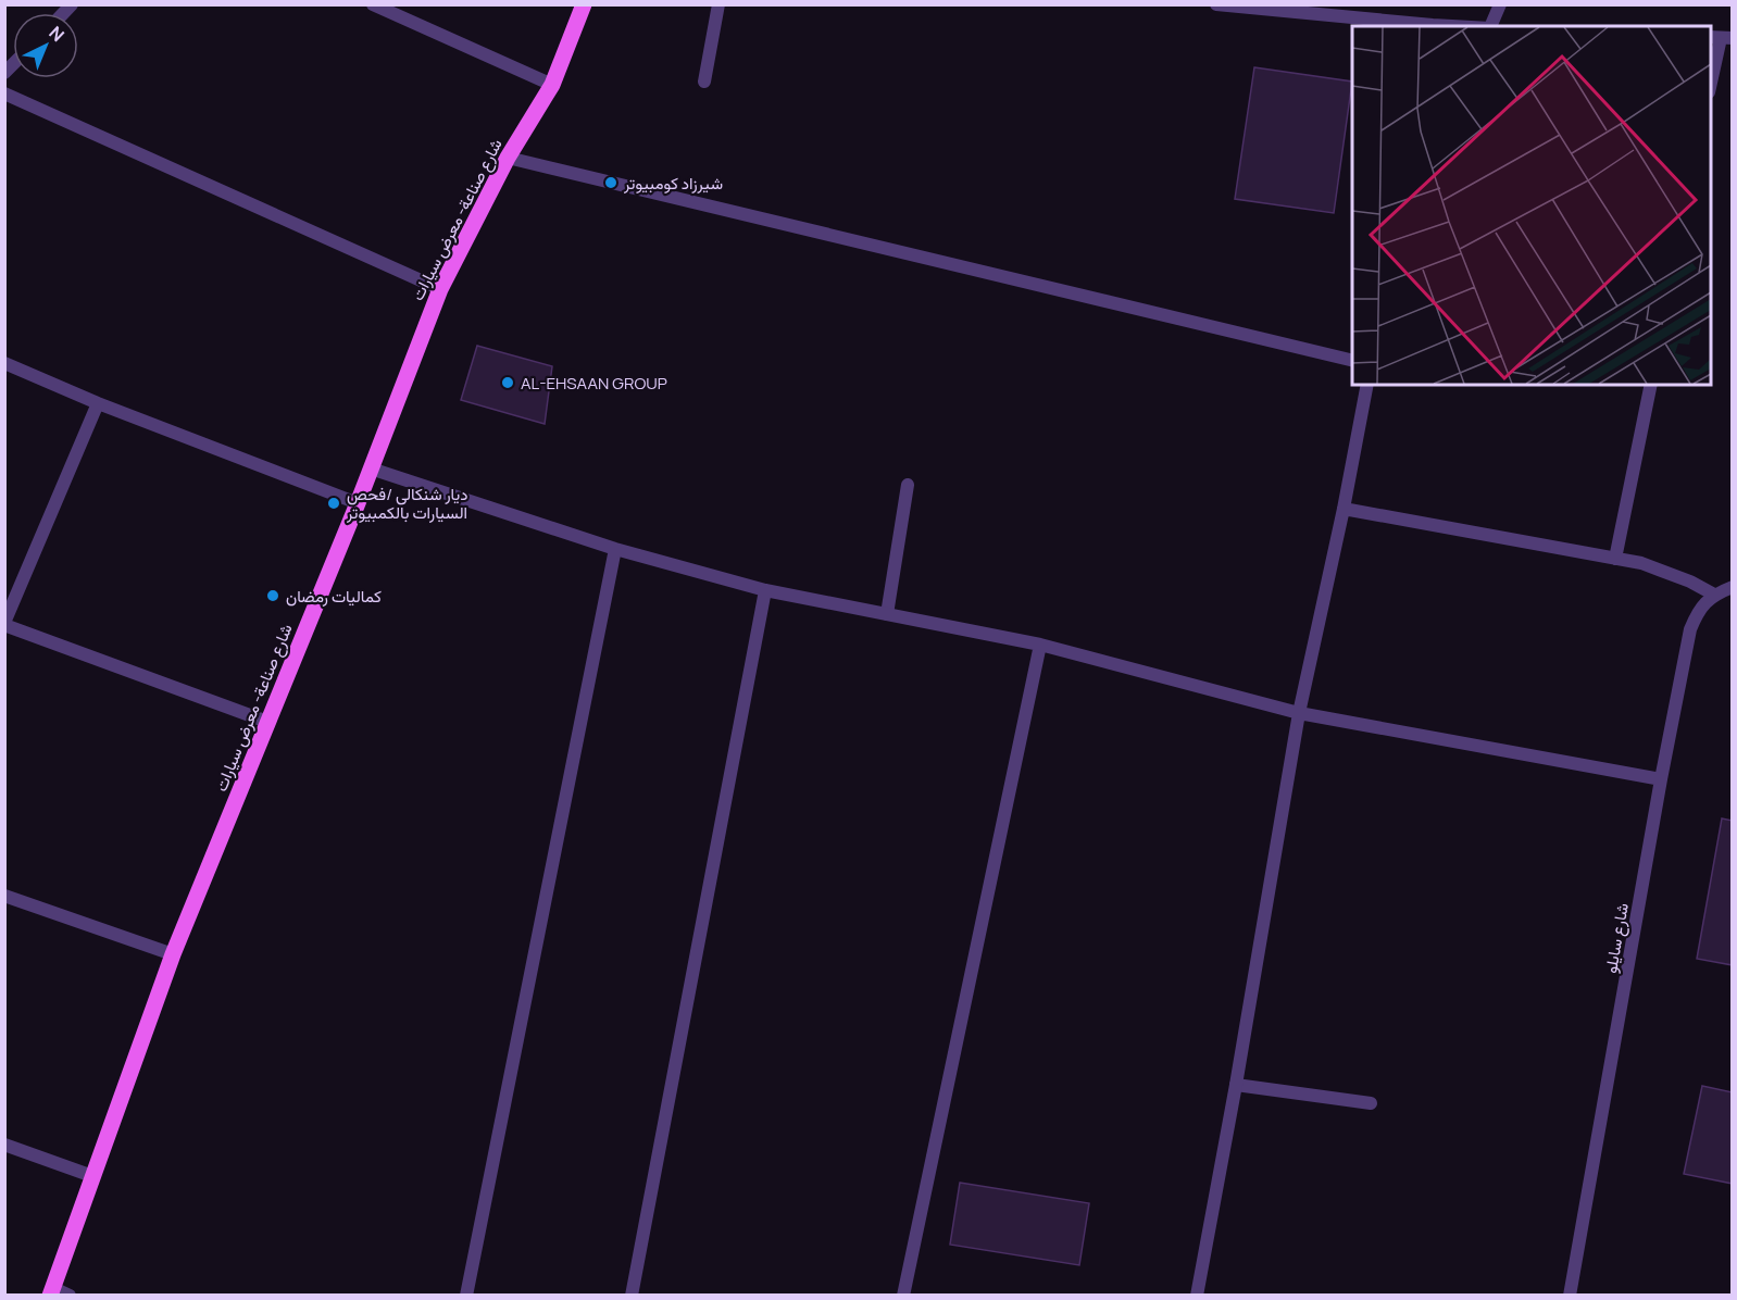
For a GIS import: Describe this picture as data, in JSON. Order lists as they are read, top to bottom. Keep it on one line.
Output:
{"streets":{"main road":["شارع صناعة- معرض سيارات"],"street":["شارع سايلو"]},"places":["شيرزاد كومبيوتر","AL-EHSAAN GROUP","ديار شنكالي /فحص السيارات بالكمبيوتر","كماليات رمضان"],"north":"top right"}
